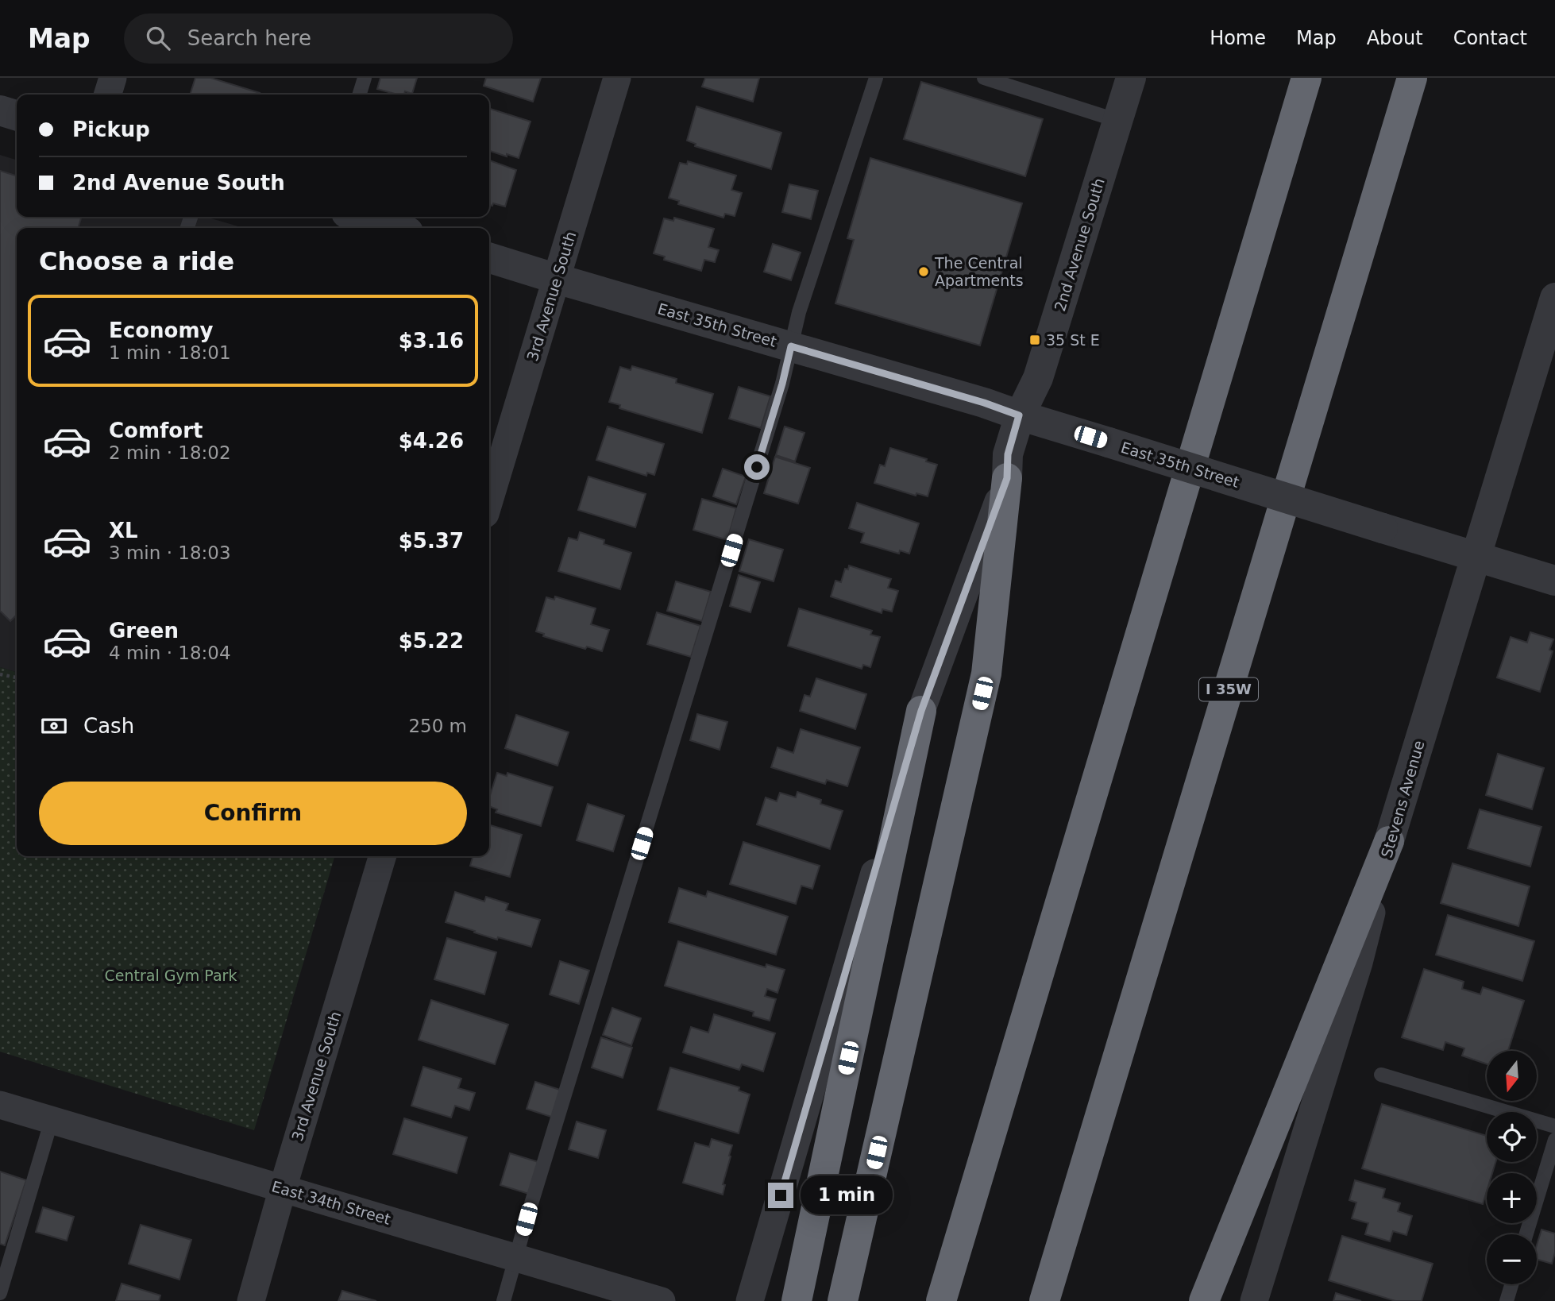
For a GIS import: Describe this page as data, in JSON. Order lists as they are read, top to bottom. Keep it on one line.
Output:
{"streets":{"highway":["I 35W"],"street":["2nd Avenue South","3rd Avenue South","East 35th Street","Stevens Avenue","East 34th Street"]},"crossings":[["2nd Avenue South","East 35th Street"],["3rd Avenue South","East 35th Street"],["3rd Avenue South","East 34th Street"],["East 35th Street","Stevens Avenue"]],"parks":["Central Gym Park"],"places":{"other":["The Central Apartments"],"transit":["35 St E"]},"north":"bottom","page":{"header":"Map","search":"Search here","nav":["Home","Map","About","Contact"],"banner":["Pickup","2nd Avenue South"],"heading":"Choose a ride","list":[{"name":"Economy","note":"1 min · 18:01","value":"$3.16"},{"name":"Comfort","note":"2 min · 18:02","value":"$4.26"},{"name":"XL","note":"3 min · 18:03","value":"$5.37"},{"name":"Green","note":"4 min · 18:04","value":"$5.22"}],"pay":["Cash","250 m"],"buttons":"Confirm","map_buttons":["+","−"],"bubble":"1 min"}}
